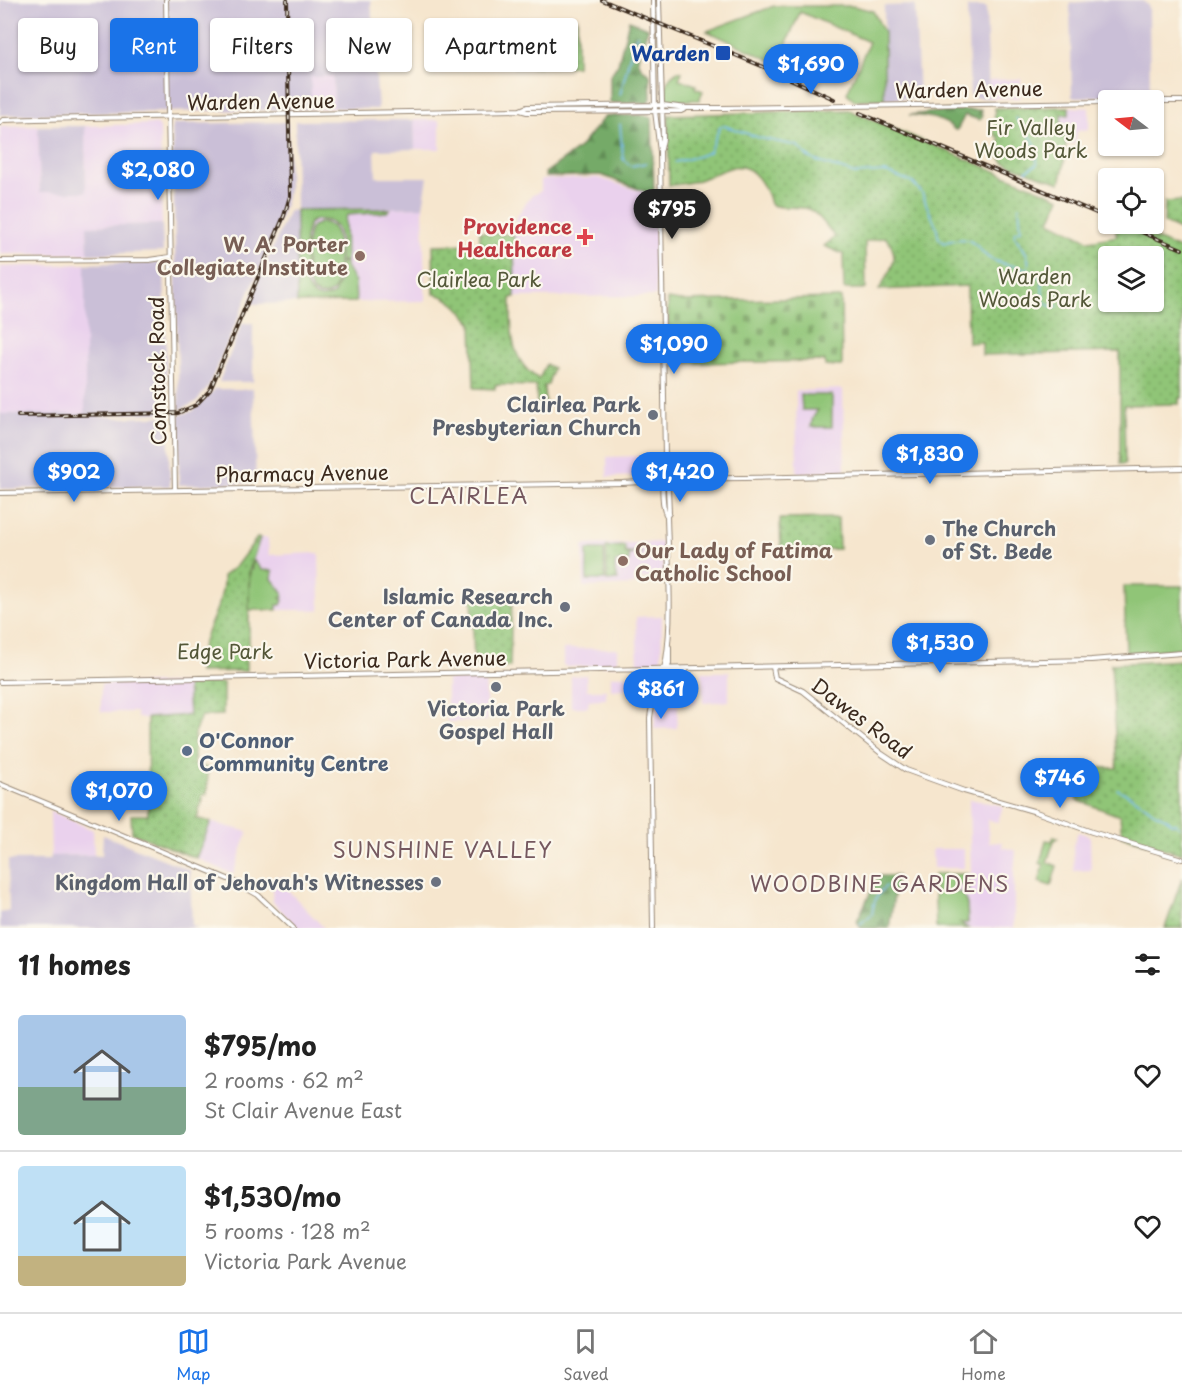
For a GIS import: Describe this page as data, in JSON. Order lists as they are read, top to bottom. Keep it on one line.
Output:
{"streets":{"main road":["Warden Avenue","Comstock Road","Pharmacy Avenue","Victoria Park Avenue","Dawes Road"]},"crossings":[["Warden Avenue","Comstock Road"],["Comstock Road","Pharmacy Avenue"],["Victoria Park Avenue","Dawes Road"]],"districts":["CLAIRLEA","SUNSHINE VALLEY","WOODBINE GARDENS"],"parks":["Fir Valley Woods Park","Warden Woods Park","Clairlea Park","Edge Park"],"places":{"transit":["Warden"],"health":["Providence Healthcare"],"other":["W. A. Porter Collegiate Institute","Clairlea Park Presbyterian Church","The Church of St. Bede","Our Lady of Fatima Catholic School","Islamic Research Center of Canada Inc.","Victoria Park Gospel Hall","O'Connor Community Centre","Kingdom Hall of Jehovah's Witnesses"]},"north":"left","page":{"chip":["Buy","Rent","Filters","New","Apartment"],"price":["$1,690","$2,080","$795","$1,090","$1,830","$902","$1,420","$1,530","$861","$746","$1,070"],"heading":"11 homes","list":[{"name":"$795/mo","note":"2 rooms · 62 m² · St Clair Avenue East"},{"name":"$1,530/mo","note":"5 rooms · 128 m² · Victoria Park Avenue"}],"tabs":["Map","Saved","Home"]}}
